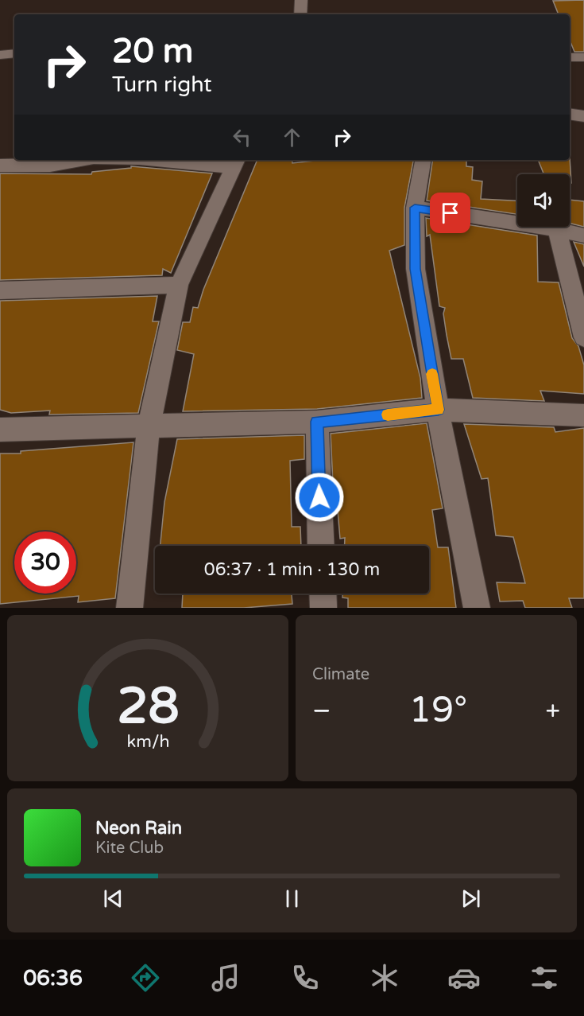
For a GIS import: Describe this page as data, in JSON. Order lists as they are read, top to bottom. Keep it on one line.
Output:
{"page":{"turn":["20 m","Turn right"],"limit":"30","trip":"06:37 · 1 min · 130 m","tile":"Climate","heat":["−","19°","+"],"song":["Neon Rain","Kite Club"],"tabs":"06:36","gauge":["28","km/h"]}}
